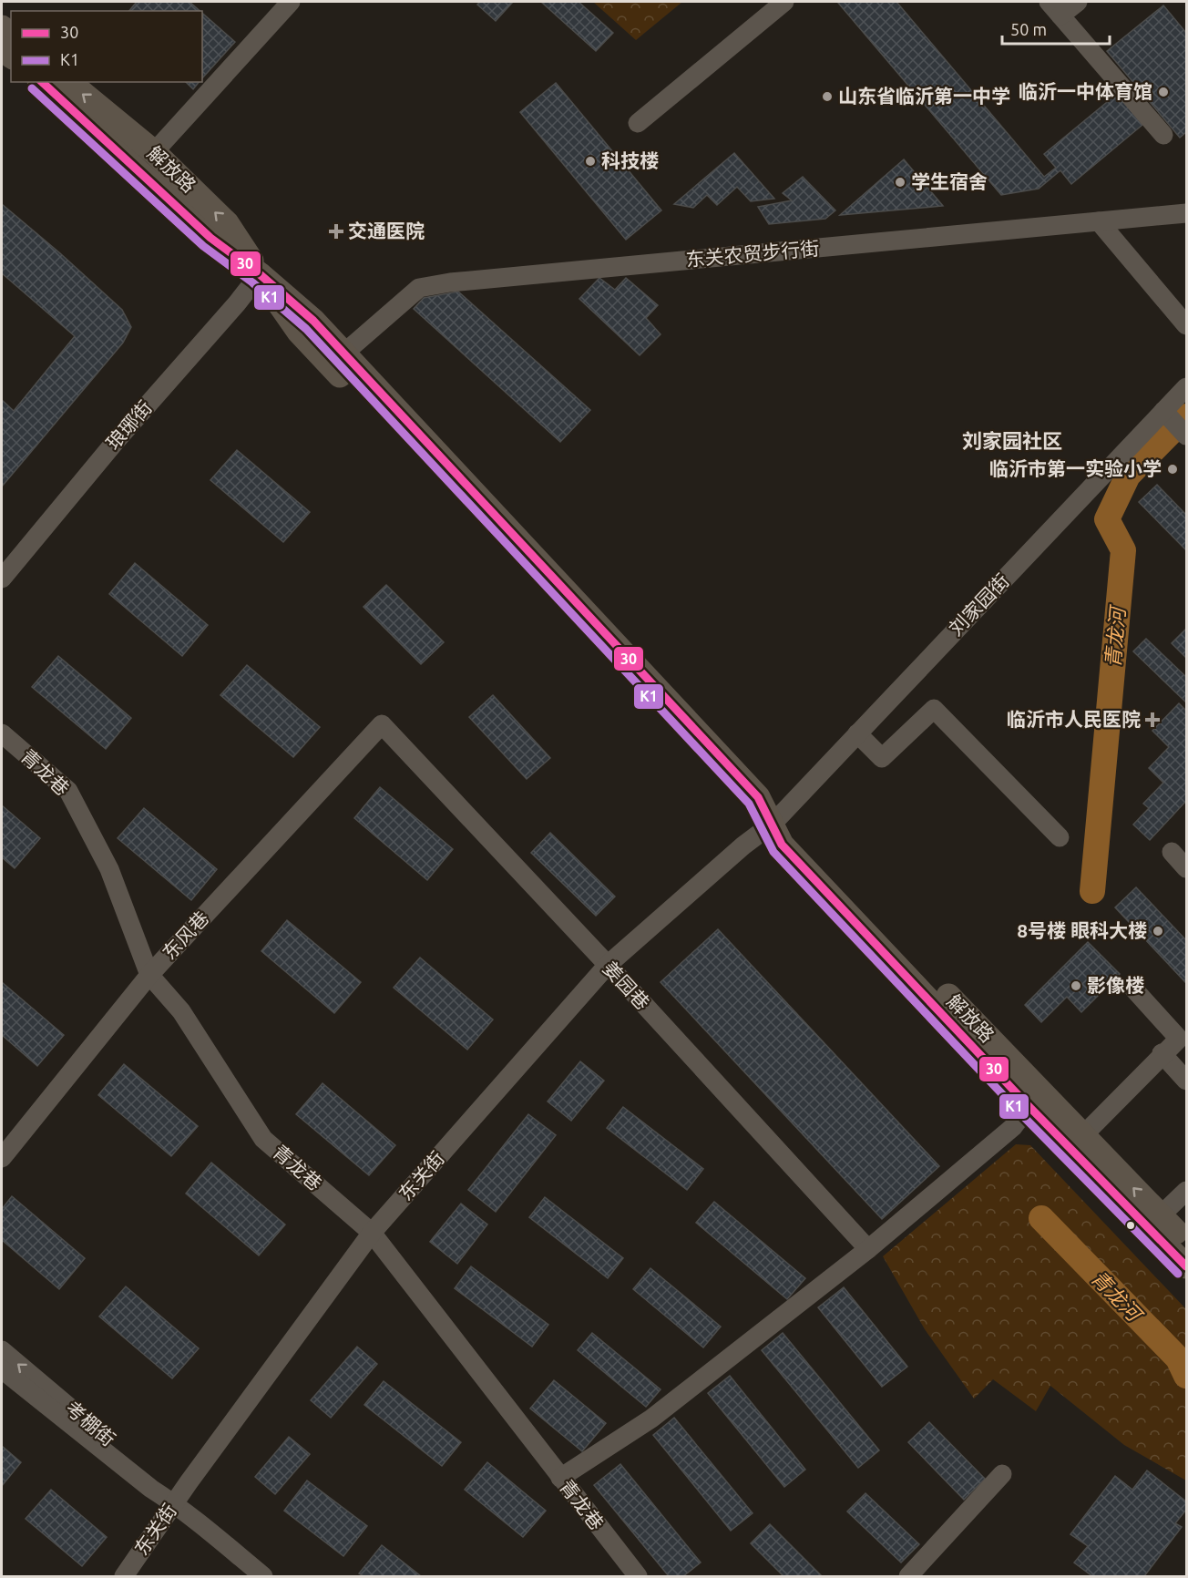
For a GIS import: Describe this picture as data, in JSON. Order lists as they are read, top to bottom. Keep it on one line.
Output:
{"streets":{"main road":["解放路"],"street":["东关农贸步行街","琅琊街","刘家园街","青龙巷","东风巷","姜园巷","东关街","考棚街"]},"crossings":[["解放路","东关农贸步行街"],["解放路","琅琊街"],["解放路","刘家园街"],["解放路","东关街"],["刘家园街","东关街"],["青龙巷","东风巷"],["青龙巷","东关街"],["东风巷","姜园巷"],["姜园巷","东关街"],["东关街","考棚街"]],"districts":["刘家园社区"],"water":["青龙河"],"places":{"other":["临沂一中体育馆","山东省临沂第一中学","科技楼","学生宿舍","临沂市第一实验小学","8号楼 眼科大楼","影像楼"],"health":["交通医院","临沂市人民医院"]},"lines":["transit line 30","transit line K1"],"legend":["30","K1"],"scale_bar":"50 m"}
